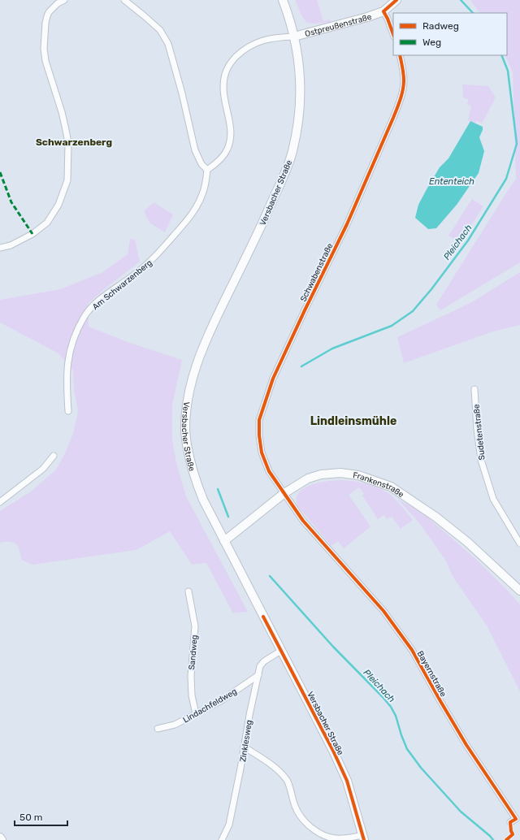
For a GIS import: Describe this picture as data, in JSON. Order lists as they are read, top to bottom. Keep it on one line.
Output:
{"streets":{"main road":["Ostpreußenstraße","Versbacher Straße","Frankenstraße"],"street":["Schwabenstraße","Am Schwarzenberg","Sudetenstraße","Sandweg","Bayernstraße","Lindachfeldweg","Zinklesweg"]},"crossings":[["Ostpreußenstraße","Versbacher Straße"],["Versbacher Straße","Frankenstraße"],["Versbacher Straße","Zinklesweg"],["Schwabenstraße","Frankenstraße"],["Schwabenstraße","Bayernstraße"],["Frankenstraße","Bayernstraße"],["Sandweg","Lindachfeldweg"],["Lindachfeldweg","Zinklesweg"]],"districts":["Schwarzenberg","Lindleinsmühle"],"water":["Ententeich","Pleichach"],"legend":["Radweg","Weg"],"scale_bar":"50 m"}
